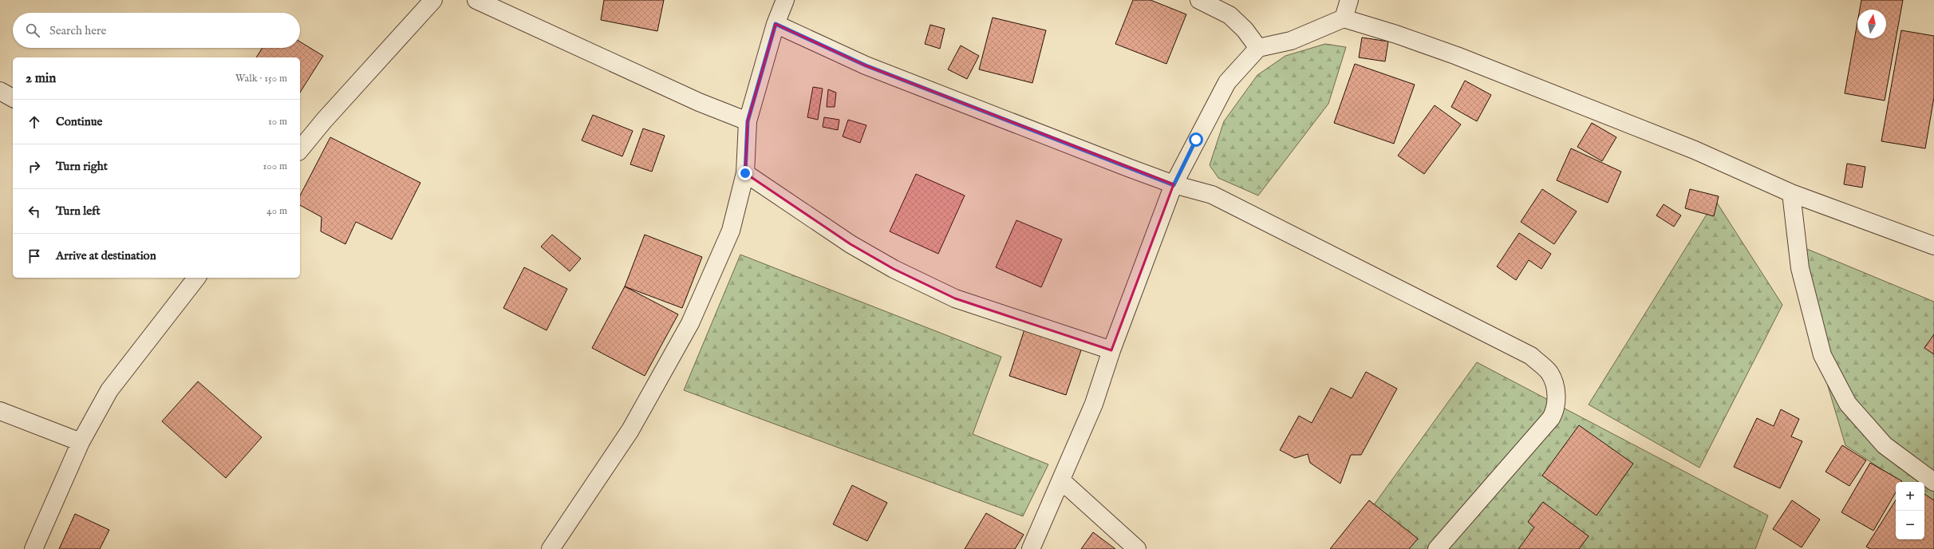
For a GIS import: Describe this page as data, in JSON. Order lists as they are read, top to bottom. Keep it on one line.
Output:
{"north":"top","page":{"search":"Search here","heading":["2 min","Walk · 150 m"],"list":[["Continue","10 m"],["Turn right","100 m"],["Turn left","40 m"],"Arrive at destination"],"map_buttons":["+","−"]}}
